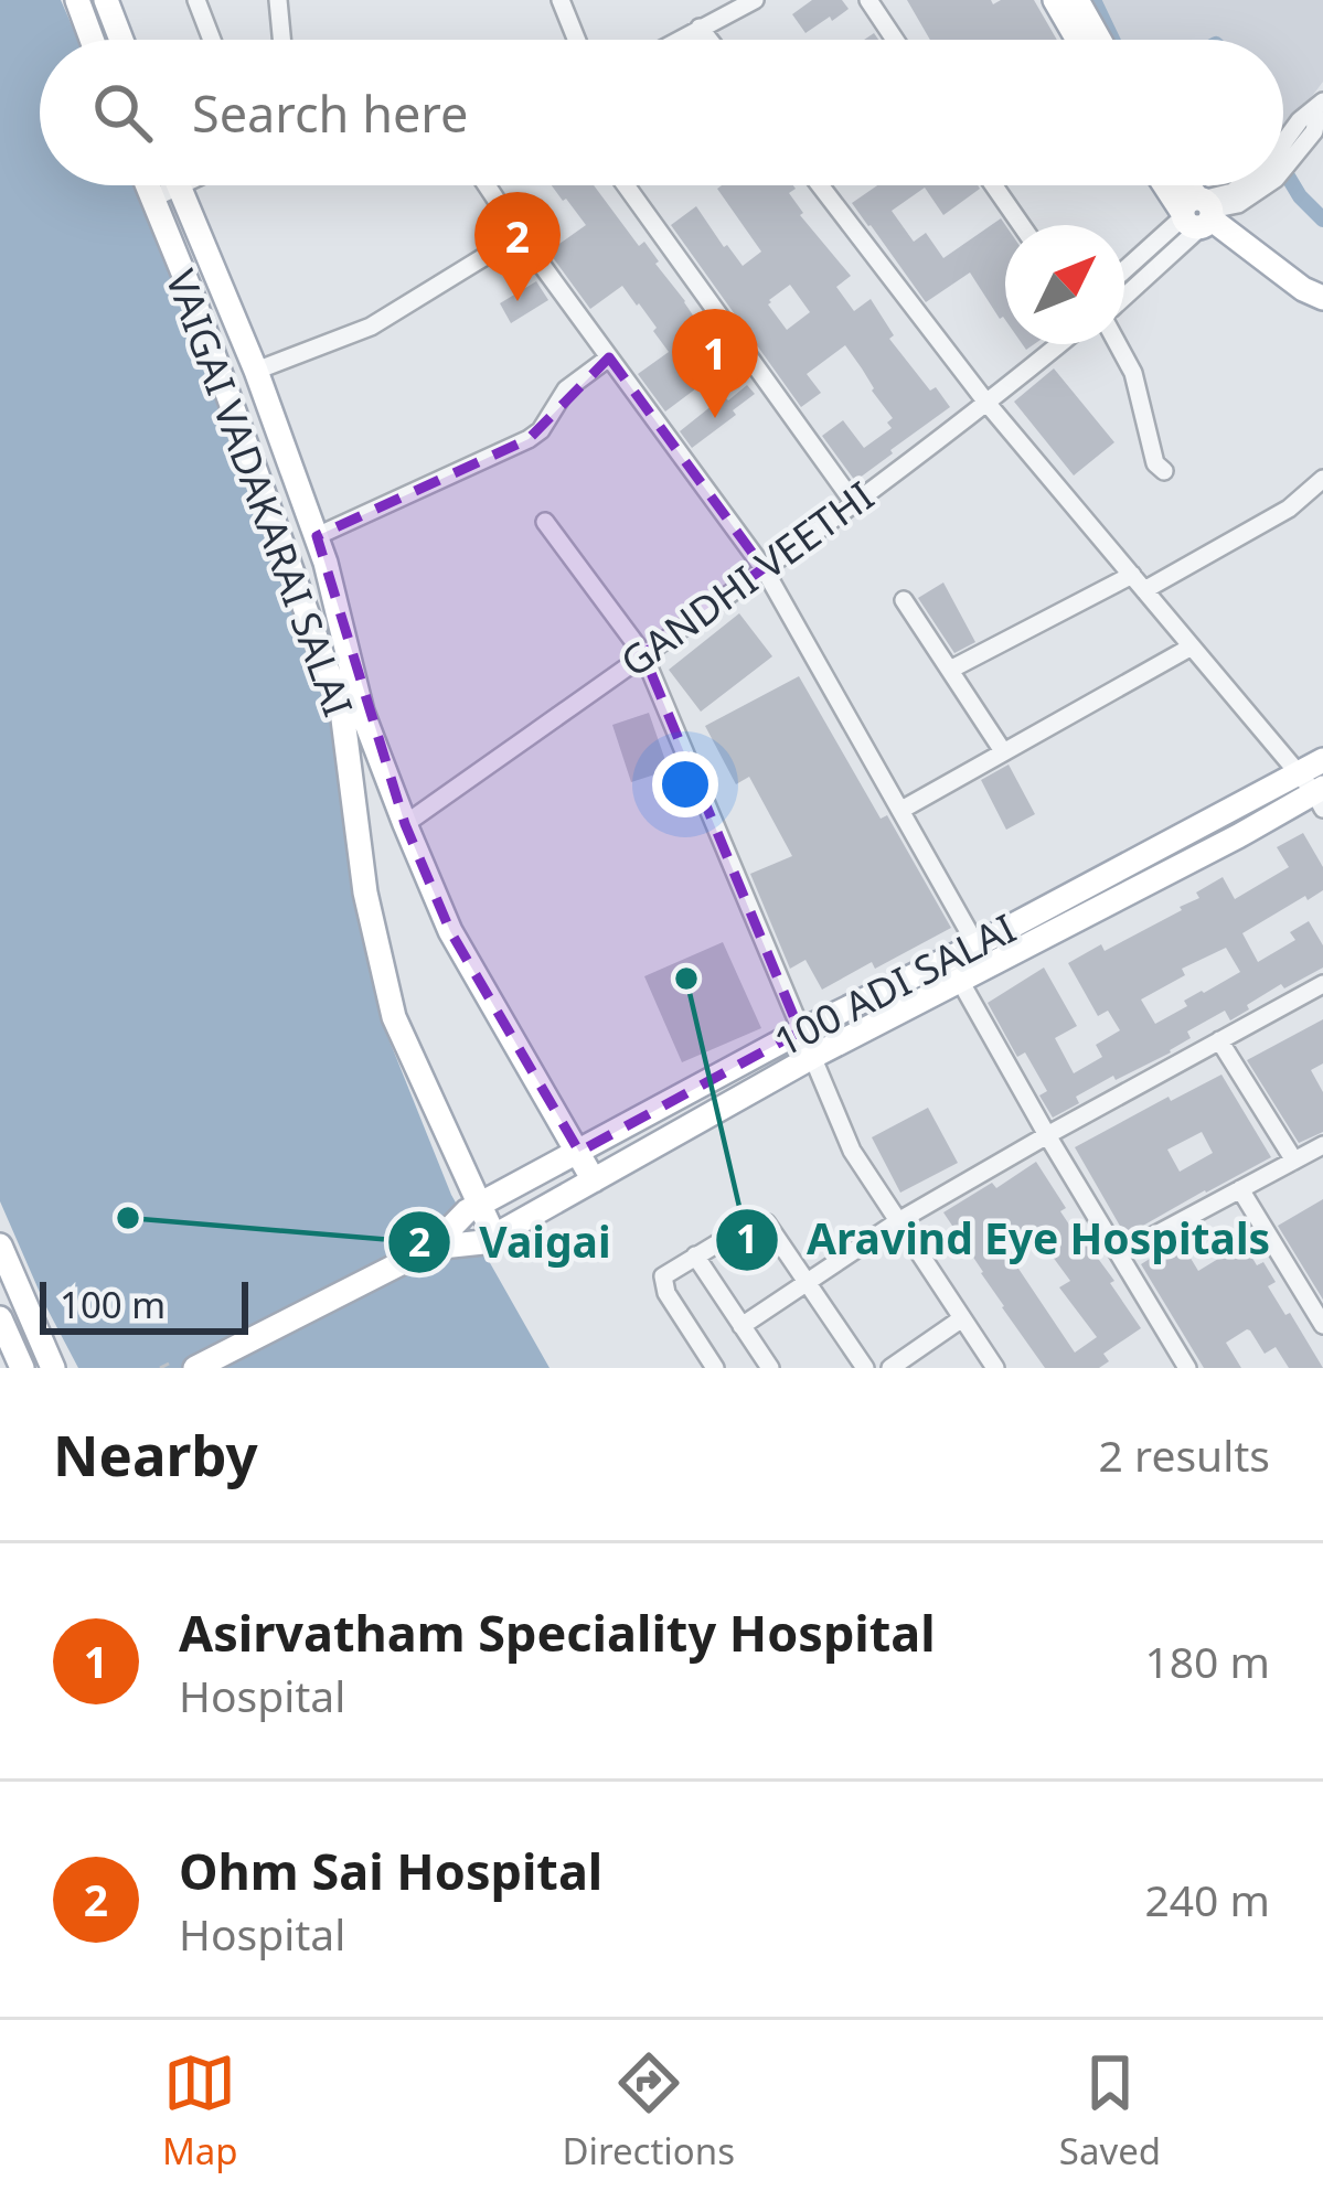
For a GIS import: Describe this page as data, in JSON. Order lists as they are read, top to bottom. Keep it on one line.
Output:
{"streets":{"main road":["VAIGAI VADAKARAI SALAI","100 ADI SALAI"],"street":["GANDHI VEETHI"]},"crossings":[["VAIGAI VADAKARAI SALAI","GANDHI VEETHI"],["VAIGAI VADAKARAI SALAI","100 ADI SALAI"]],"places":["Aravind Eye Hospitals","Vaigai"],"scale_bar":"100 m","north":"top right","page":{"search":"Search here","pins":["2","1"],"scale":"100 m","heading":["Nearby","2 results"],"list":[{"mark":"1","name":"Asirvatham Speciality Hospital","note":"Hospital","value":"180 m"},{"mark":"2","name":"Ohm Sai Hospital","note":"Hospital","value":"240 m"}],"nav":["Map","Directions","Saved"]}}
